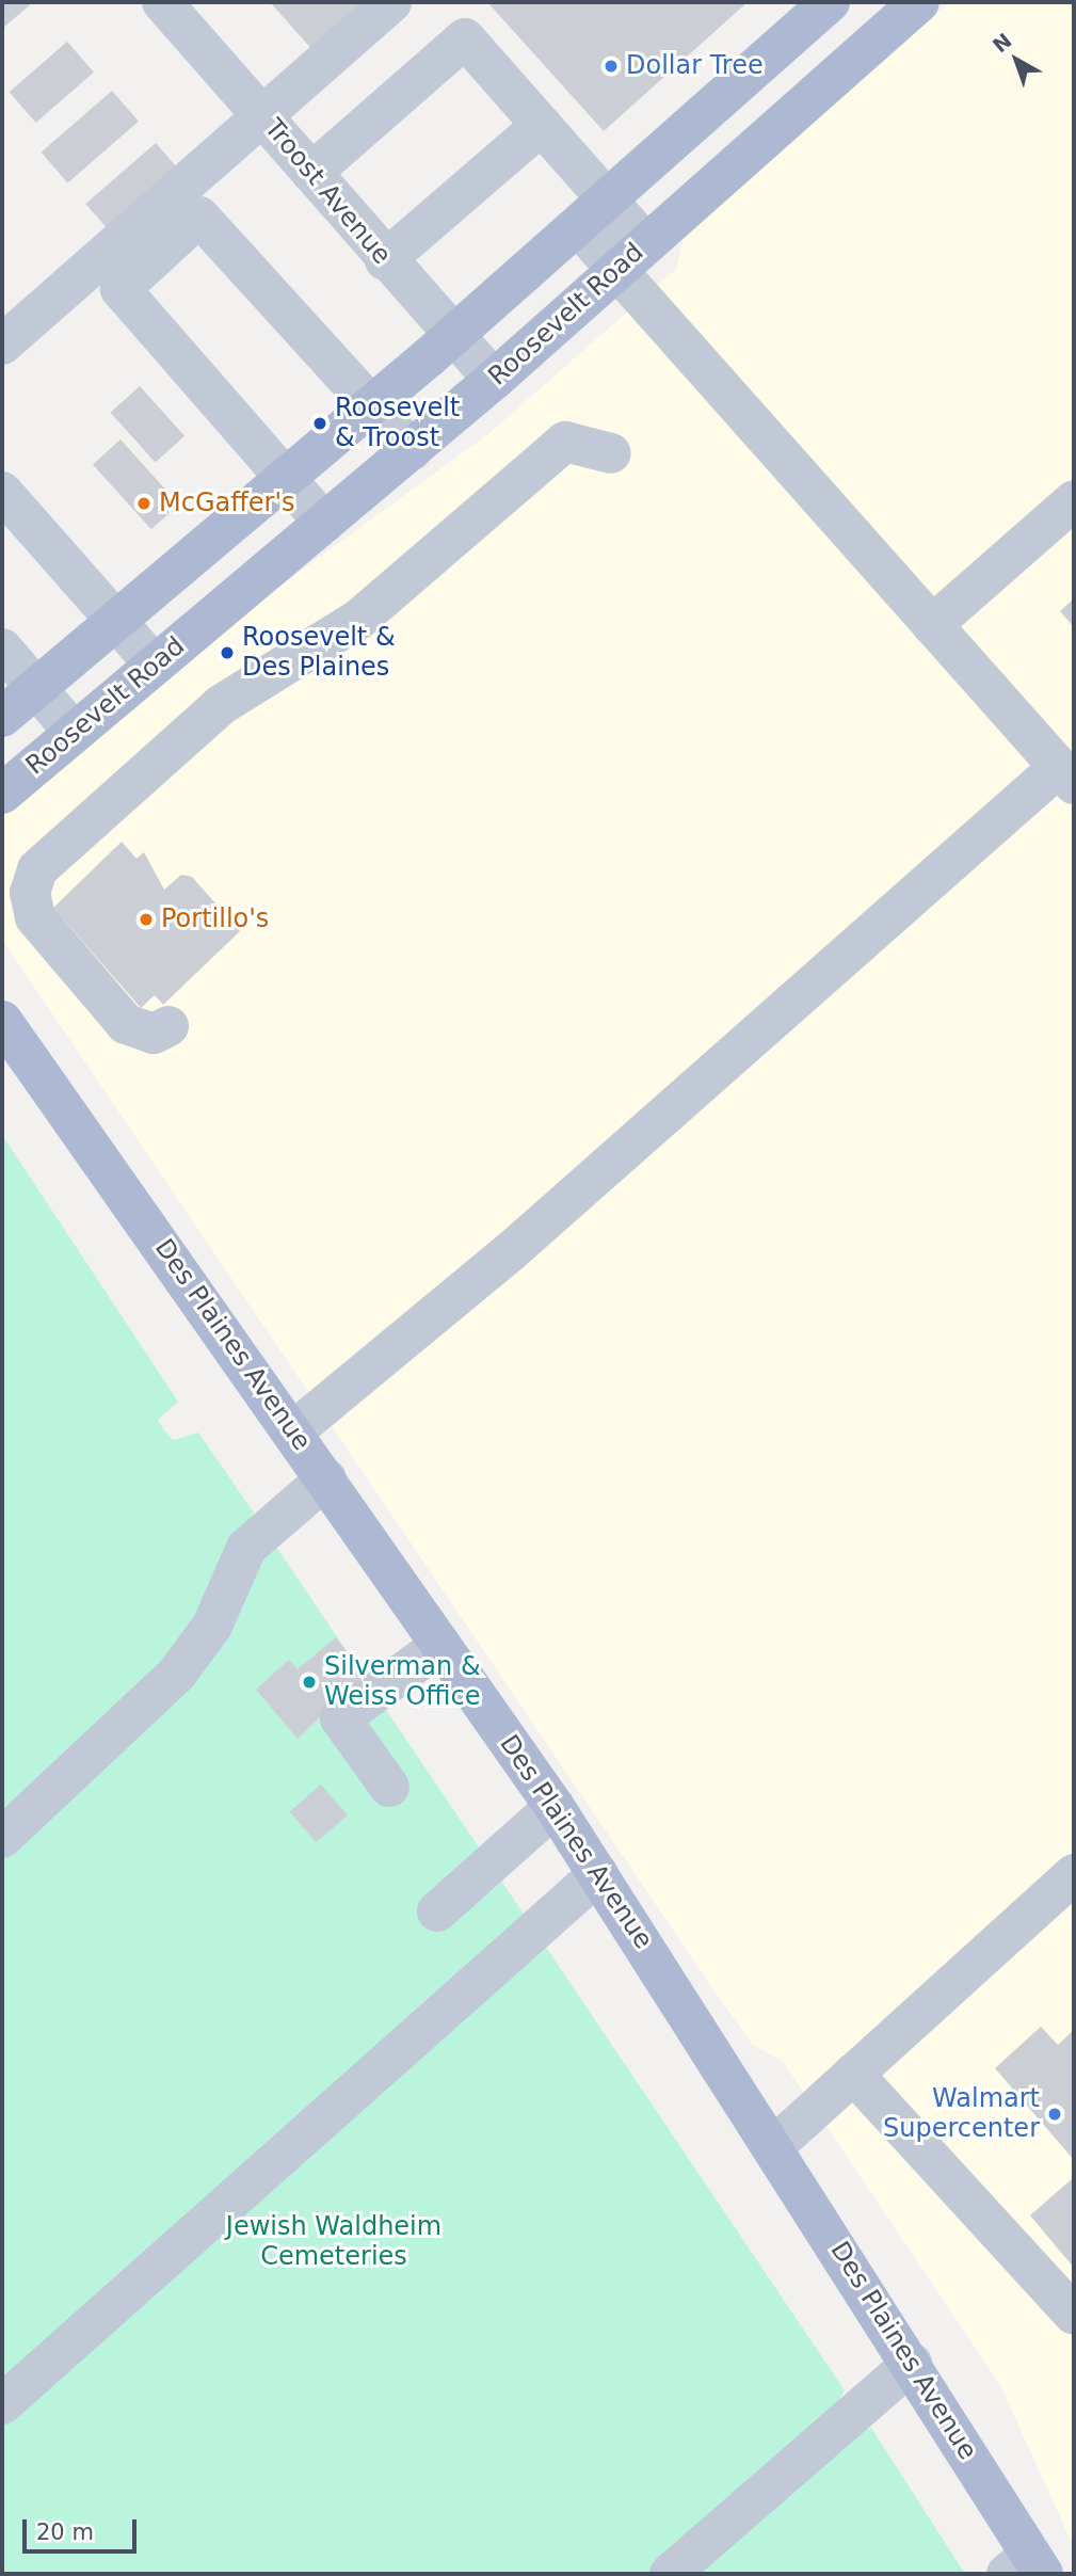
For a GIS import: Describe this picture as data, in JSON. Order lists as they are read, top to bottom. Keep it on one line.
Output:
{"streets":{"main road":["Roosevelt Road","Des Plaines Avenue"],"street":["Troost Avenue"]},"crossings":[["Troost Avenue","Roosevelt Road"]],"parks":["Jewish Waldheim Cemeteries"],"places":["Dollar Tree","Roosevelt & Troost","McGaffer's","Roosevelt & Des Plaines","Portillo's","Silverman & Weiss Office","Walmart Supercenter"],"scale_bar":"20 m","north":"top left"}
